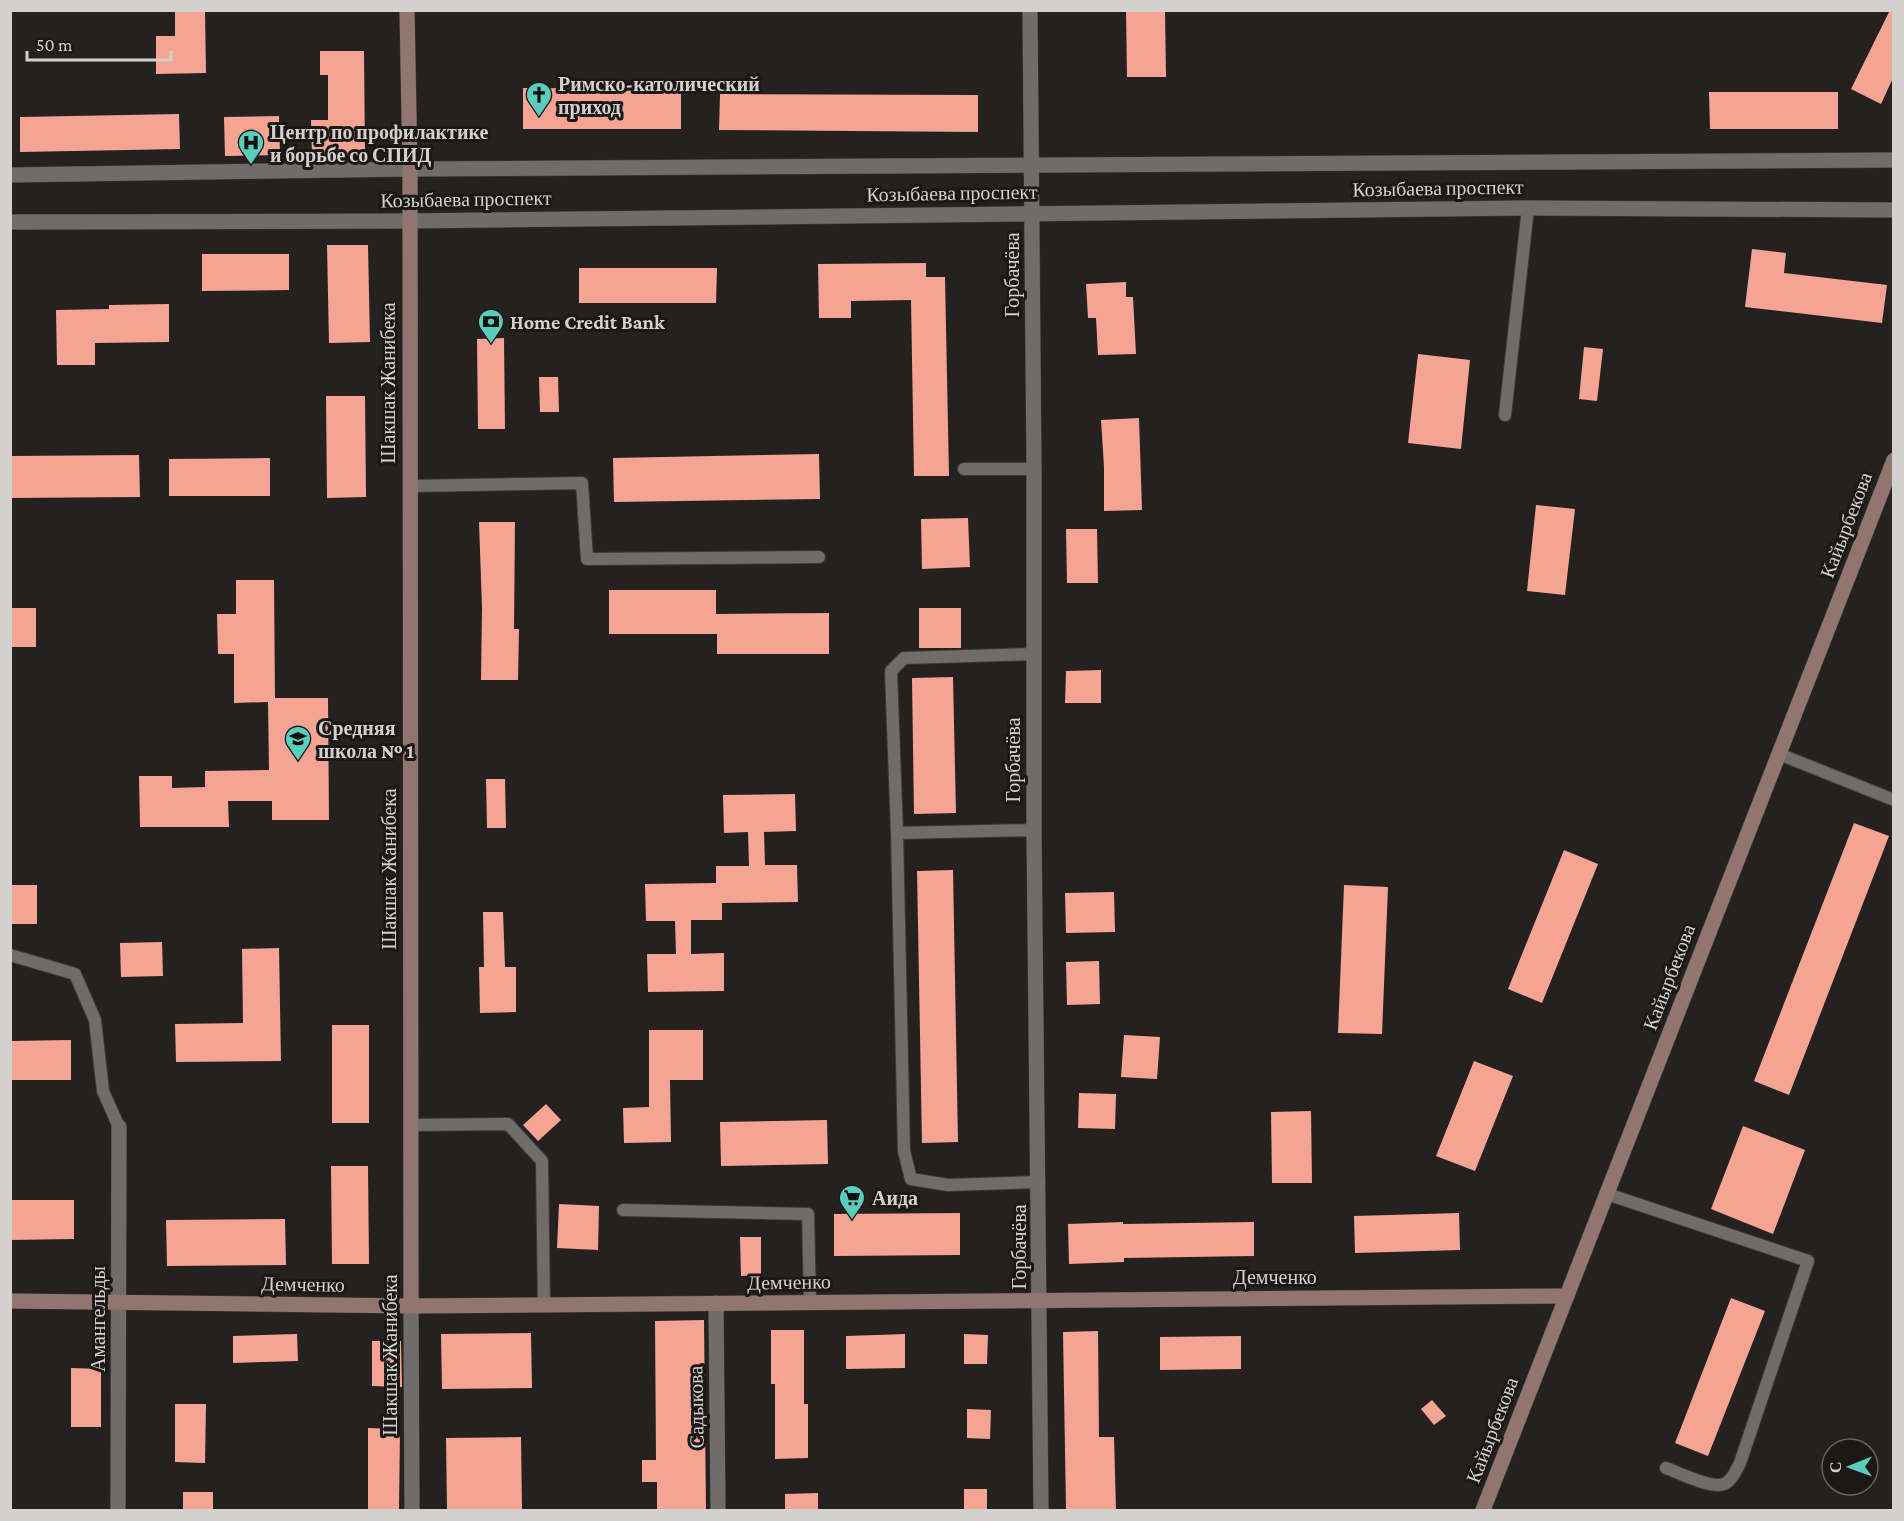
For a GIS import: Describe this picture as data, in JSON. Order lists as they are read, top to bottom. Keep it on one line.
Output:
{"streets":{"street":["Козыбаева проспект","Горбачёва","Шакшак Жанибека","Кайырбекова","Демченко","Амангельды","Садыкова"]},"crossings":[["Козыбаева проспект","Горбачёва"],["Козыбаева проспект","Шакшак Жанибека"],["Горбачёва","Демченко"],["Шакшак Жанибека","Демченко"],["Кайырбекова","Демченко"],["Демченко","Амангельды"],["Демченко","Садыкова"]],"places":{"church":["Римско-католический приход"],"hospital":["Центр по профилактике и борьбе со СПИД"],"bank":["Home Credit Bank"],"school or university":["Средняя школа № 1"],"supermarket":["Аида"]},"scale_bar":"50 m","north":"left"}
